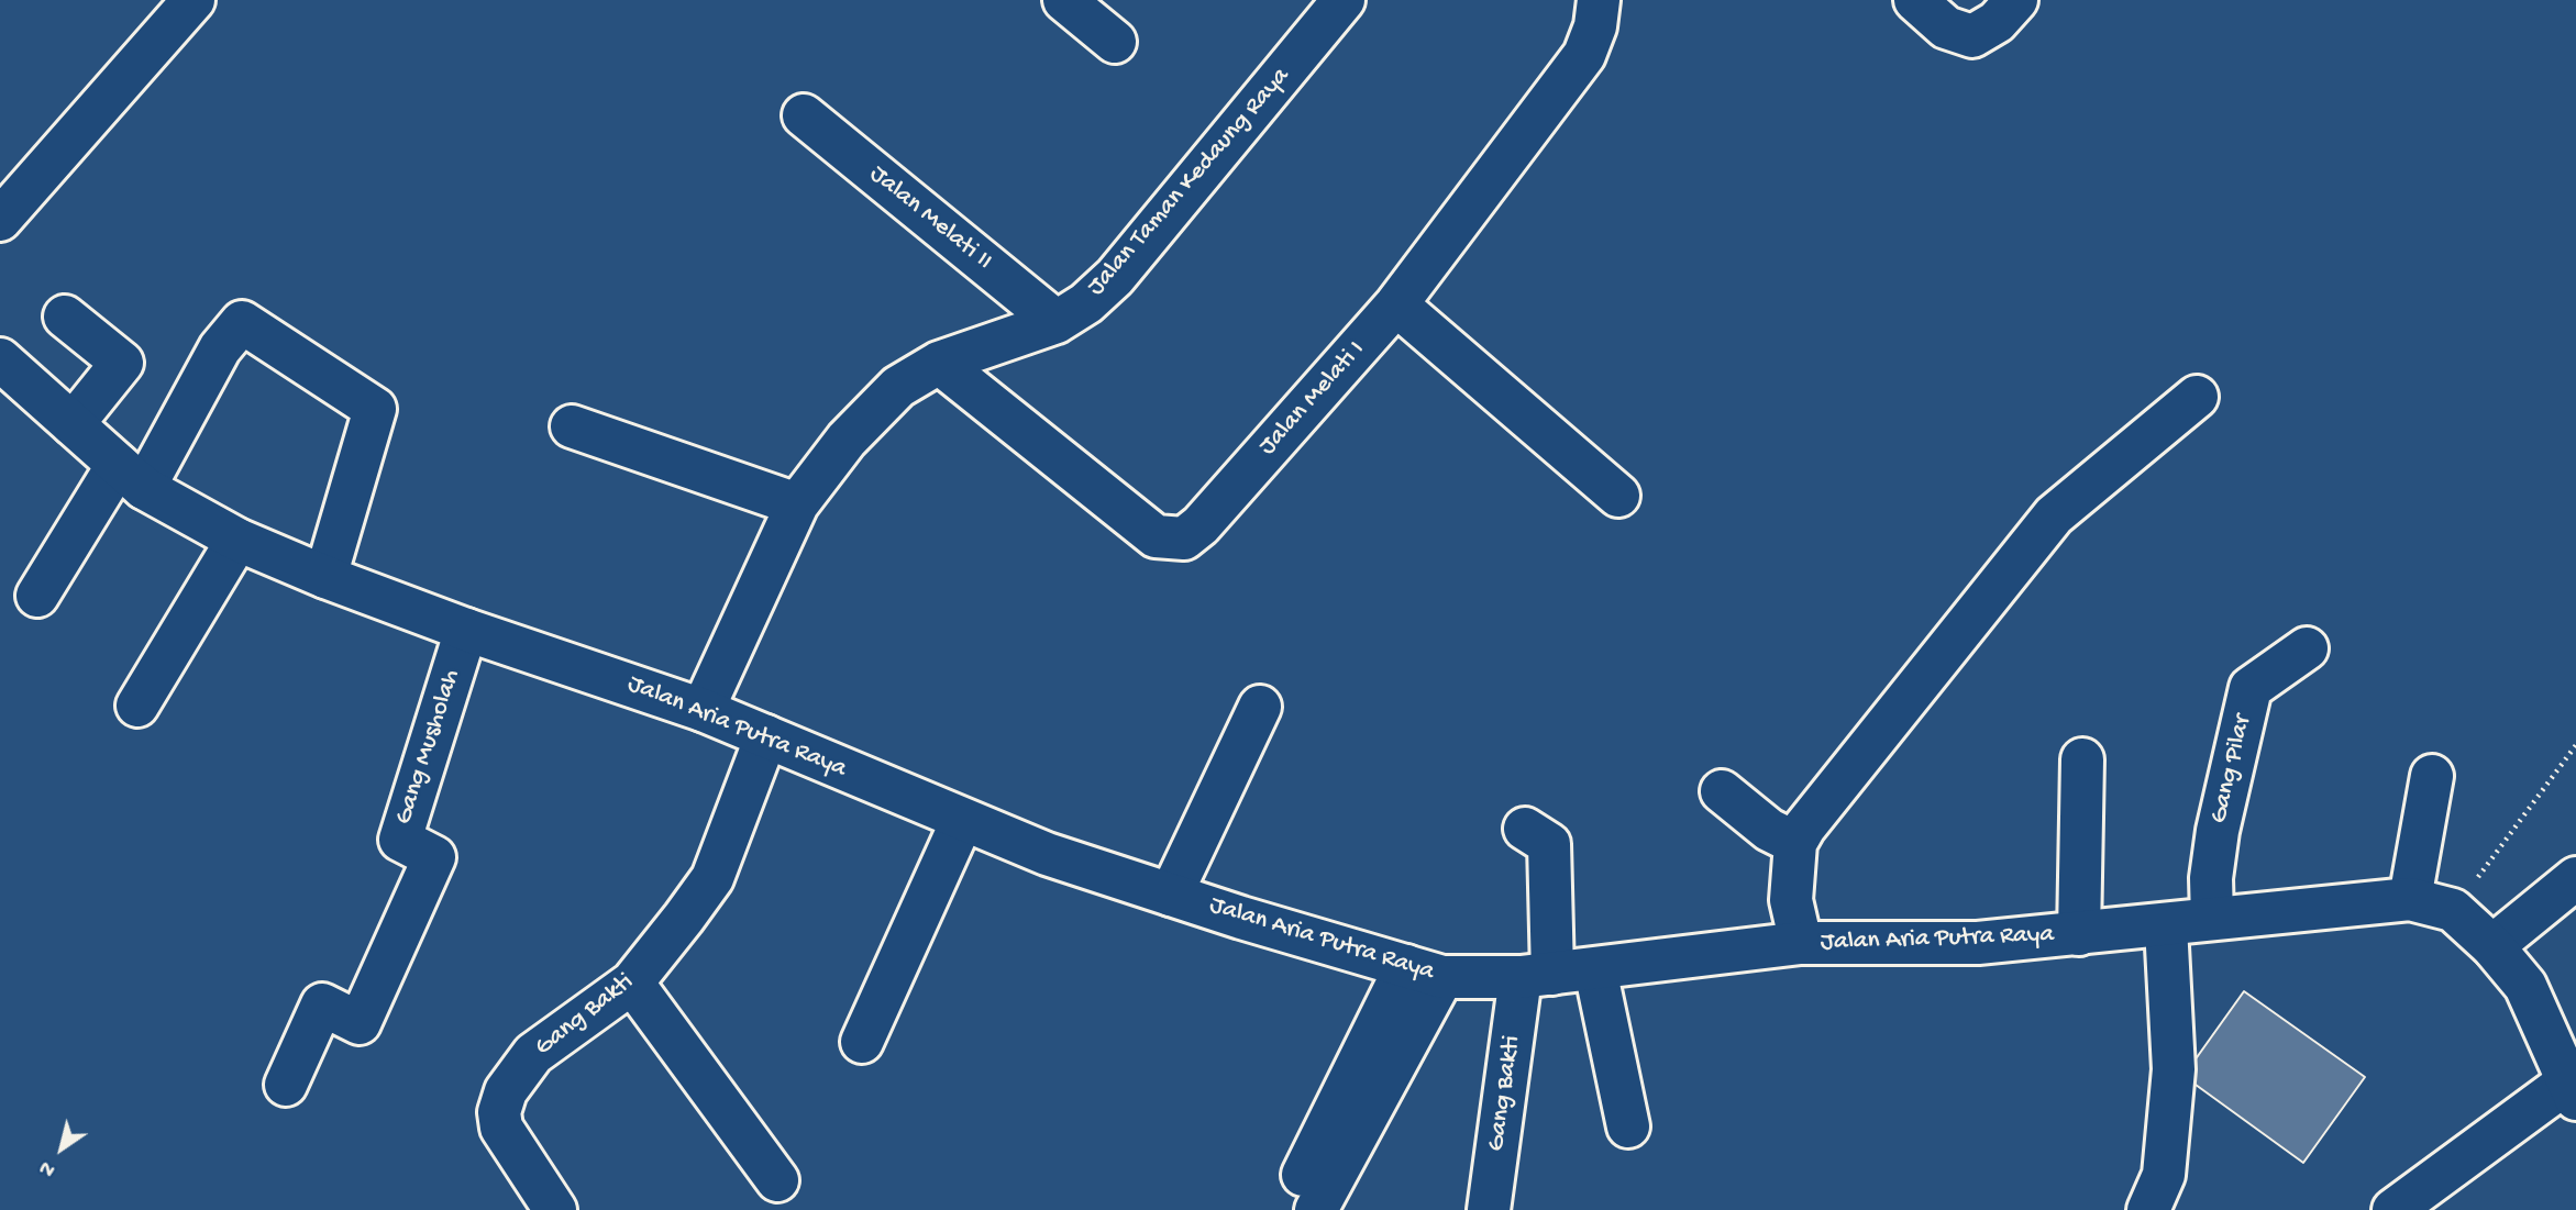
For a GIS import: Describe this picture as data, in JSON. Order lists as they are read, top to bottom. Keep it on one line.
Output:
{"streets":{"street":["Jalan Taman Kedaung Raya","Jalan Melati II","Jalan Melati I","Jalan Aria Putra Raya","Gang Musholah","Gang Pilar","Gang Bakti"]},"crossings":[["Jalan Taman Kedaung Raya","Jalan Melati II"],["Jalan Taman Kedaung Raya","Jalan Melati I"],["Jalan Taman Kedaung Raya","Jalan Aria Putra Raya"],["Jalan Aria Putra Raya","Gang Musholah"],["Jalan Aria Putra Raya","Gang Pilar"],["Jalan Aria Putra Raya","Gang Bakti"]],"north":"bottom left"}
